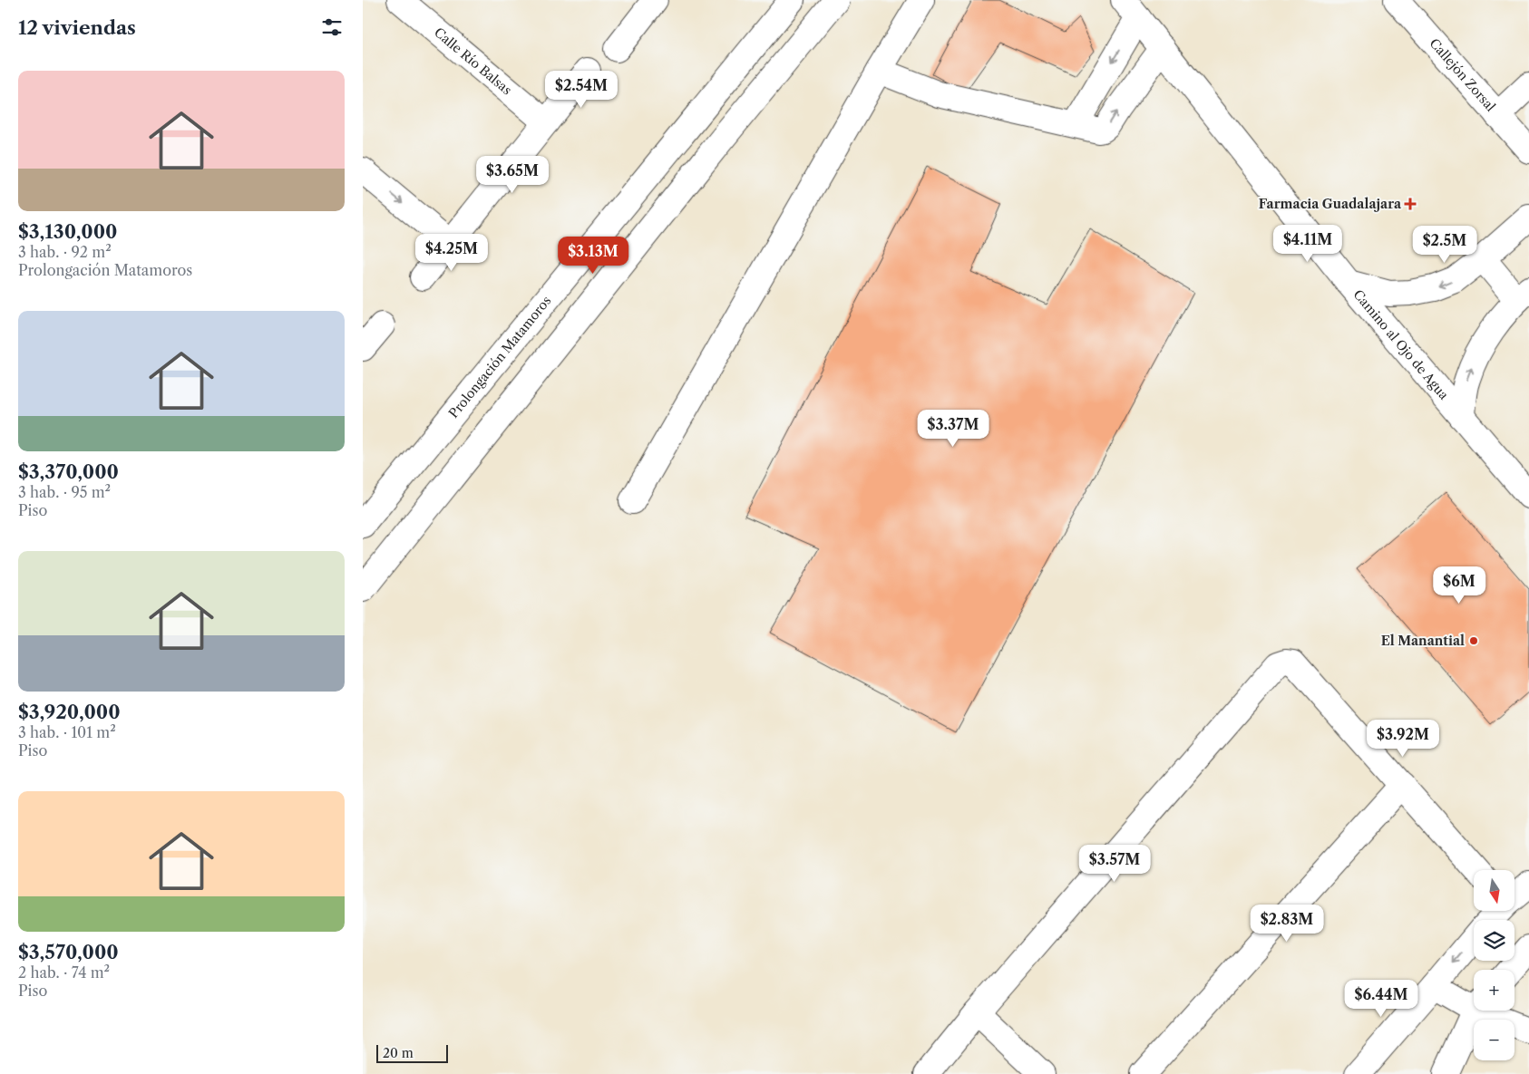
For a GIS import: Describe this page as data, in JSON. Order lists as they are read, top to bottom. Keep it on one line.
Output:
{"streets":{"street":["Calle Río Balsas","Callejón Zorsal","Camino al Ojo de Agua","Prolongación Matamoros"]},"places":{"health":["Farmacia Guadalajara"],"other":["El Manantial"]},"scale_bar":"20 m","north":"bottom","page":{"heading":"12 viviendas","list":[{"name":"$3,130,000","note":"3 hab. · 92 m² · Prolongación Matamoros"},{"name":"$3,370,000","note":"3 hab. · 95 m² · Piso"},{"name":"$3,920,000","note":"3 hab. · 101 m² · Piso"},{"name":"$3,570,000","note":"2 hab. · 74 m² · Piso"}],"price":["$2.54M","$3.65M","$4.11M","$2.5M","$4.25M","$3.13M","$3.37M","$6M","$3.92M","$3.57M","$2.83M","$6.44M"],"map_buttons":["+","−"],"scale":"20 m"}}
